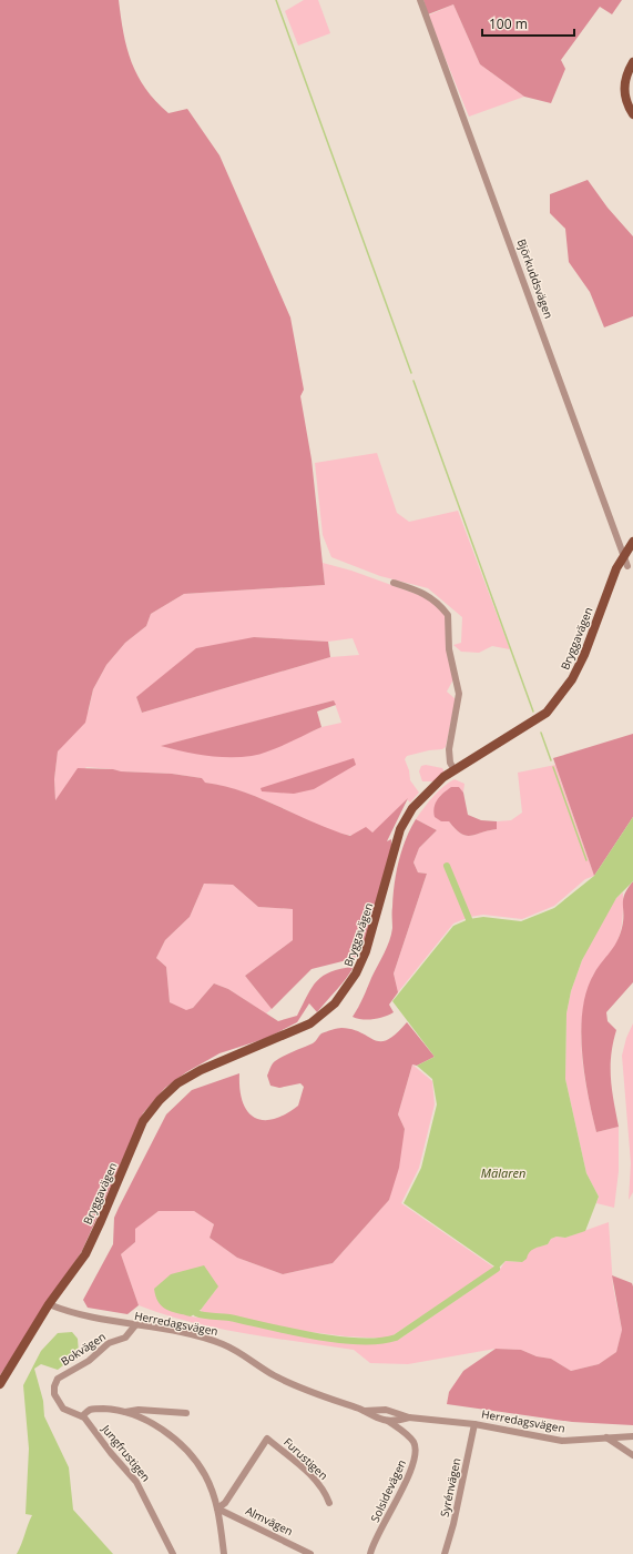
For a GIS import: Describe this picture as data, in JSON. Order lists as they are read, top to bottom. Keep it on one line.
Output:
{"streets":{"main road":["Bryggavägen"],"street":["Björkuddsvägen","Herredagsvägen","Bokvägen","Jungfrustigen","Furustigen","Syrénvägen","Solsidevägen","Almvägen"]},"crossings":[["Björkuddsvägen","Bryggavägen"],["Bryggavägen","Herredagsvägen"],["Herredagsvägen","Bokvägen"],["Herredagsvägen","Syrénvägen"],["Herredagsvägen","Solsidevägen"],["Bokvägen","Jungfrustigen"],["Furustigen","Almvägen"]],"water":["Mälaren"],"scale_bar":"100 m"}
